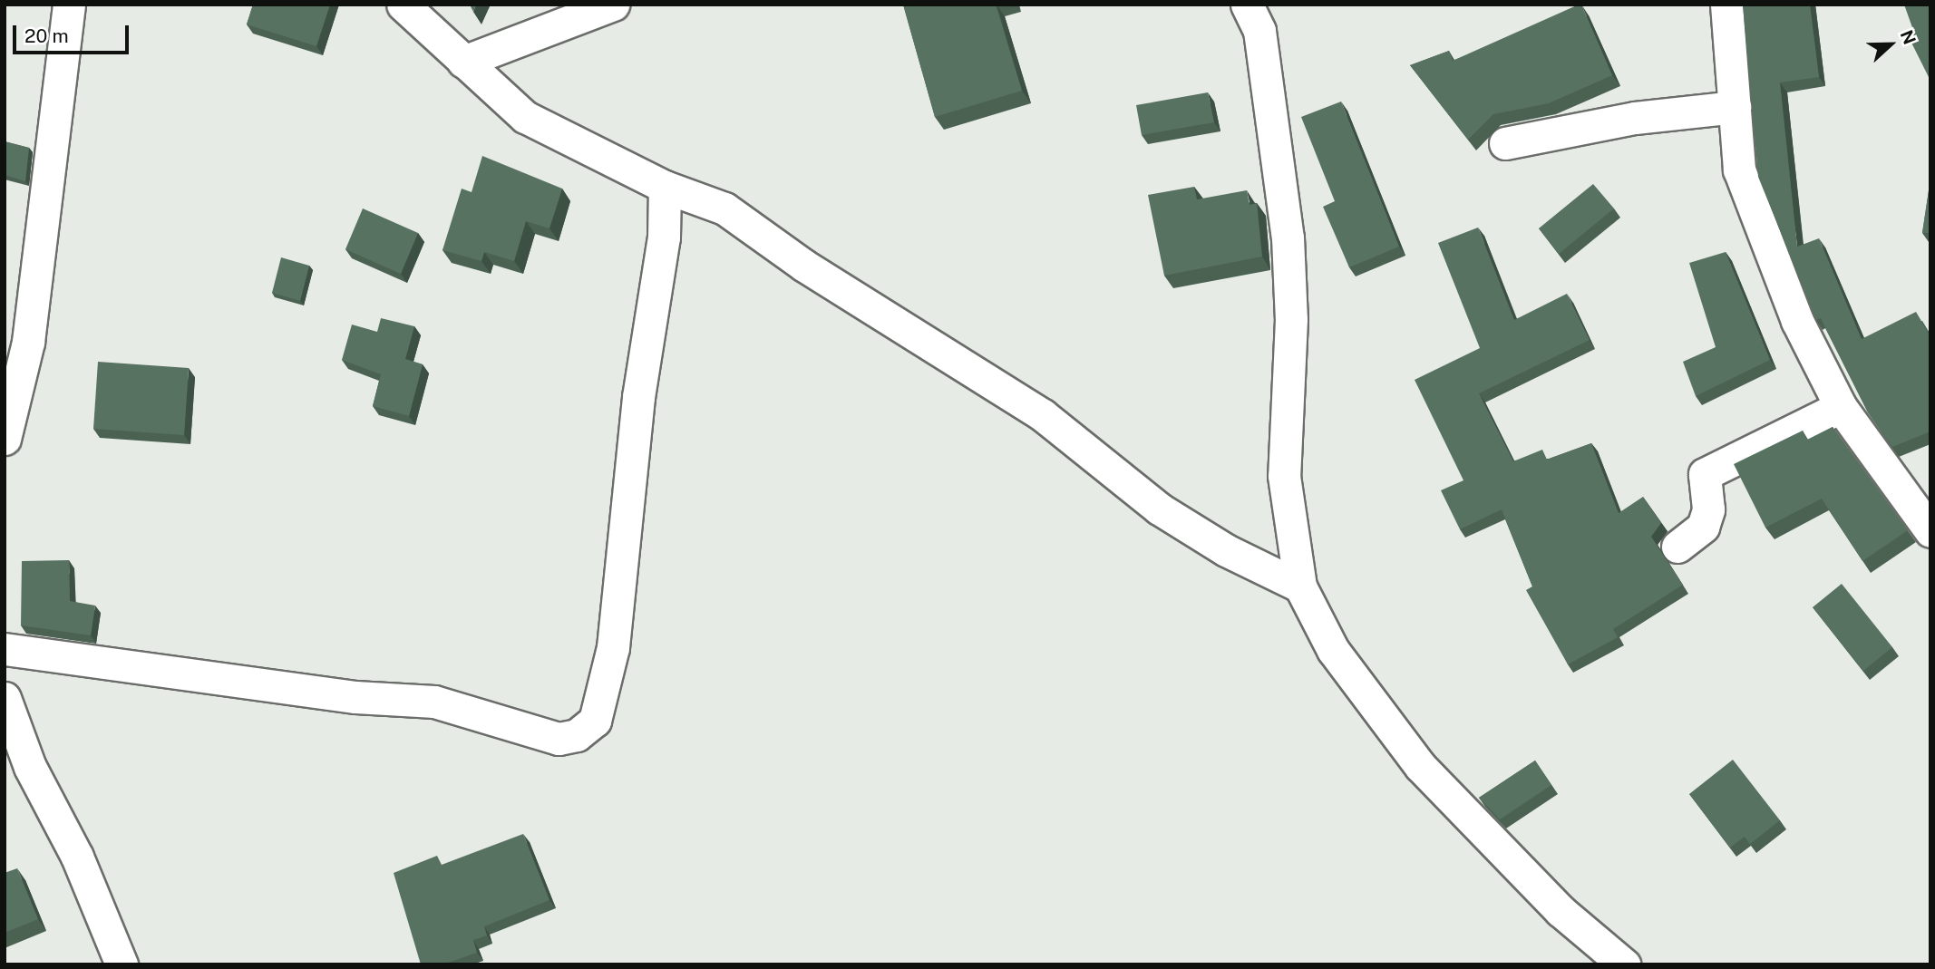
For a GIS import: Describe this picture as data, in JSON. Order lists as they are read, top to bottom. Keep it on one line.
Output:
{"scale_bar":"20 m","north":"right"}
